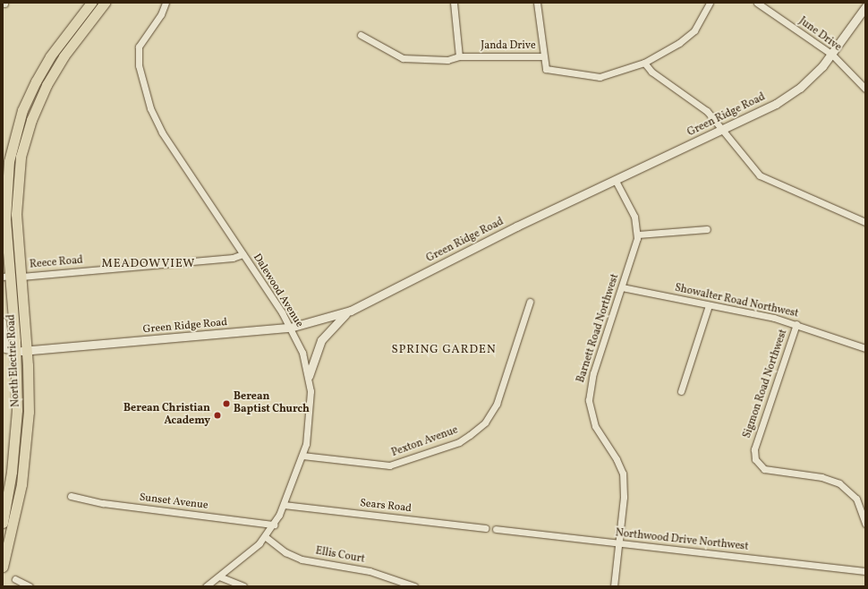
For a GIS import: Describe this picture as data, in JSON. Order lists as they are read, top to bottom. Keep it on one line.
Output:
{"streets":{"main road":["North Electric Road"],"street":["June Drive","Janda Drive","Green Ridge Road","Reece Road","Dalewood Avenue","Showalter Road Northwest","Barnett Road Northwest","Sigmon Road Northwest","Pexton Avenue","Sunset Avenue","Sears Road","Northwood Drive Northwest","Ellis Court"]},"crossings":[["June Drive","Green Ridge Road"],["Green Ridge Road","Dalewood Avenue"],["Green Ridge Road","Barnett Road Northwest"],["Green Ridge Road","North Electric Road"],["Reece Road","Dalewood Avenue"],["Reece Road","North Electric Road"],["Dalewood Avenue","Pexton Avenue"],["Dalewood Avenue","Sunset Avenue"],["Dalewood Avenue","Sears Road"],["Dalewood Avenue","Ellis Court"],["Showalter Road Northwest","Barnett Road Northwest"],["Showalter Road Northwest","Sigmon Road Northwest"],["Barnett Road Northwest","Northwood Drive Northwest"]],"districts":["MEADOWVIEW","SPRING GARDEN"],"places":["Berean Baptist Church","Berean Christian Academy"]}
